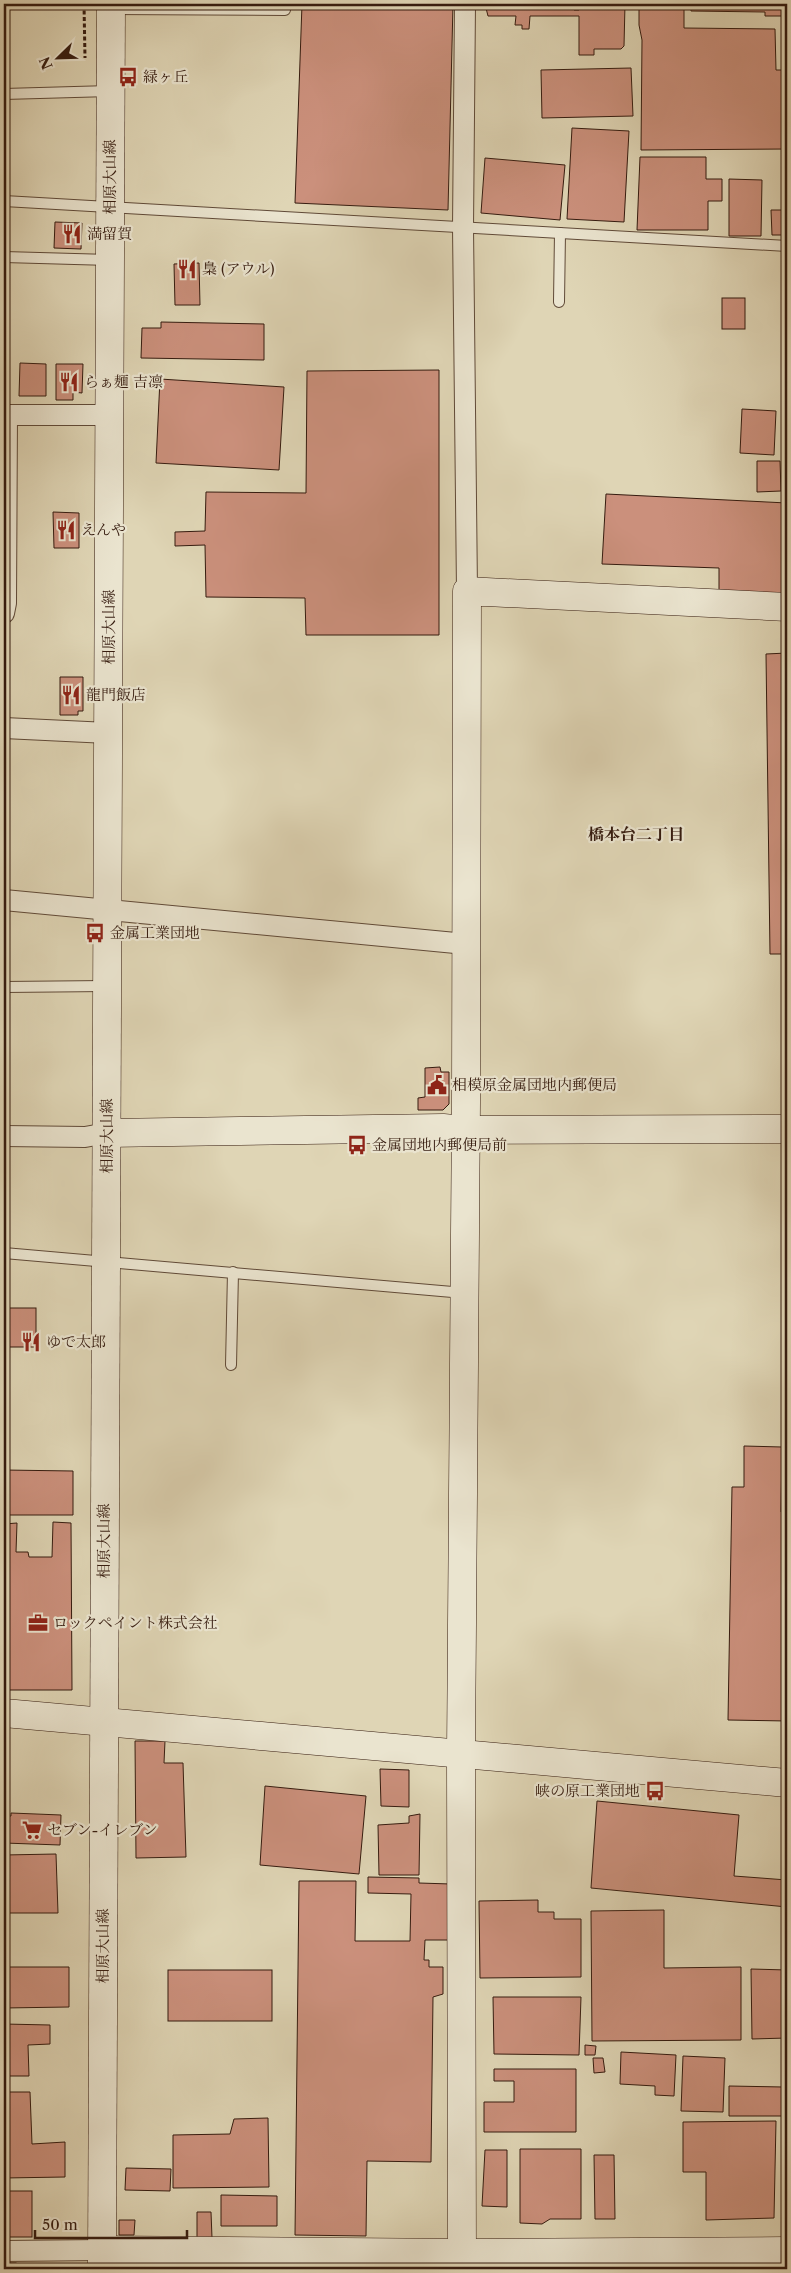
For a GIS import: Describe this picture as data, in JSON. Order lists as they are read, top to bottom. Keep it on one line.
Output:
{"streets":{"street":["相原大山線"]},"districts":["橋本台二丁目"],"places":{"bus stop":["緑ヶ丘","金属工業団地","金属団地内郵便局前","峡の原工業団地"],"restaurant":["満留賀","梟 (アウル)","らぁ麺 吉凛","えんや","龍門飯店","ゆで太郎"],"public building":["相模原金属団地内郵便局"],"office":["ロックペイント株式会社"],"supermarket":["セブン-イレブン"]},"scale_bar":"50 m","north":"bottom left"}
